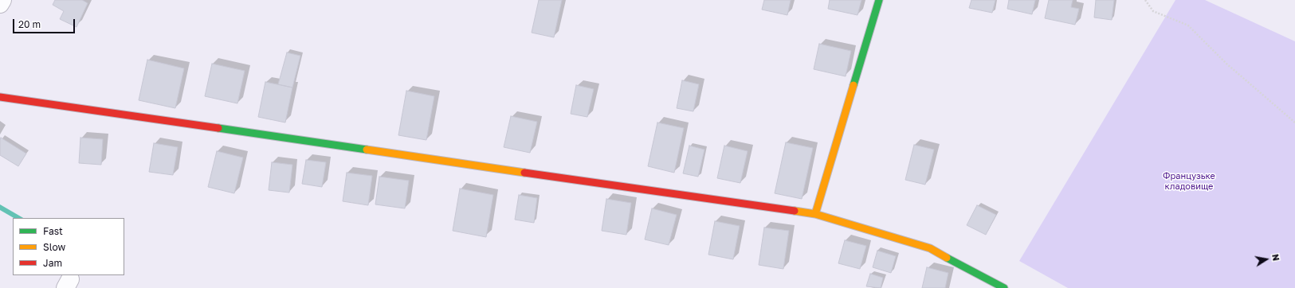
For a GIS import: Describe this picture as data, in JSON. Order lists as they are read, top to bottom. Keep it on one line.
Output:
{"parks":["Французьке кладовище"],"legend":["Fast","Slow","Jam"],"scale_bar":"20 m","north":"right"}
